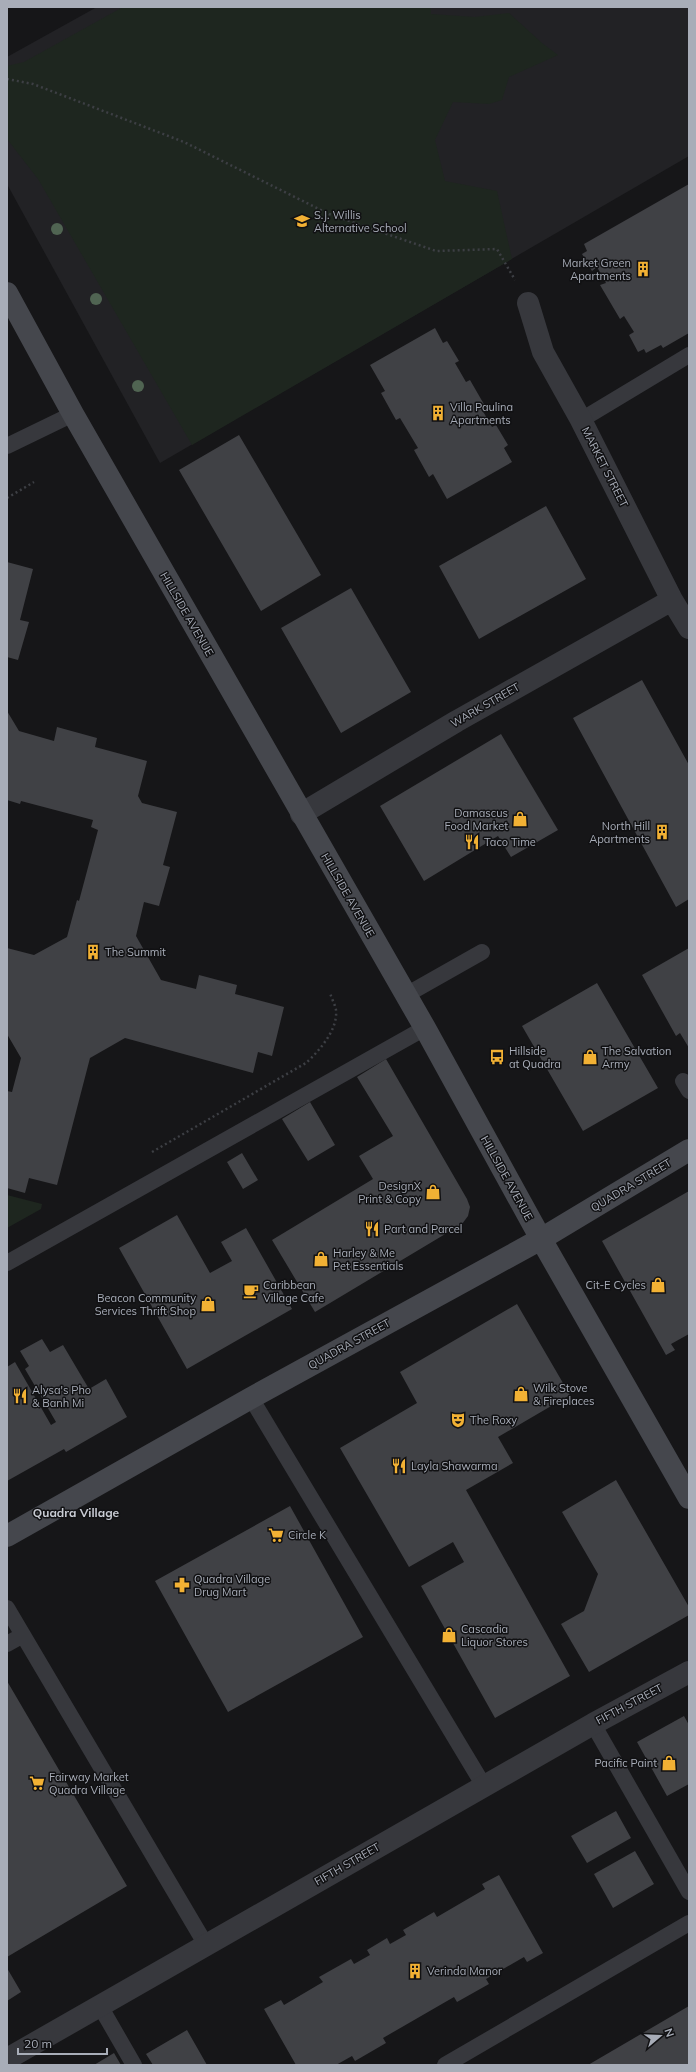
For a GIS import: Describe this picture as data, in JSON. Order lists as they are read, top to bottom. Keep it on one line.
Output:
{"streets":{"main road":["HILLSIDE AVENUE","QUADRA STREET"],"street":["MARKET STREET","WARK STREET","FIFTH STREET"]},"crossings":[["MARKET STREET","WARK STREET"],["HILLSIDE AVENUE","WARK STREET"],["HILLSIDE AVENUE","QUADRA STREET"]],"districts":["Quadra Village"],"places":{"school or university":["S.J. Willis Alternative School"],"building":["Market Green Apartments","Villa Paulina Apartments","North Hill Apartments","The Summit","Verinda Manor"],"shop":["Damascus Food Market","The Salvation Army","DesignX Print & Copy","Harley & Me Pet Essentials","Cit-E Cycles","Beacon Community Services Thrift Shop","Wilk Stove & Fireplaces","Cascadia Liquor Stores","Pacific Paint"],"restaurant":["Taco Time","Part and Parcel","Alysa's Pho & Banh Mi","Layla Shawarma"],"bus stop":["Hillside at Quadra"],"cafe":["Caribbean Village Cafe"],"theatre":["The Roxy"],"supermarket":["Circle K","Fairway Market Quadra Village"],"pharmacy":["Quadra Village Drug Mart"]},"scale_bar":"20 m","north":"right"}
